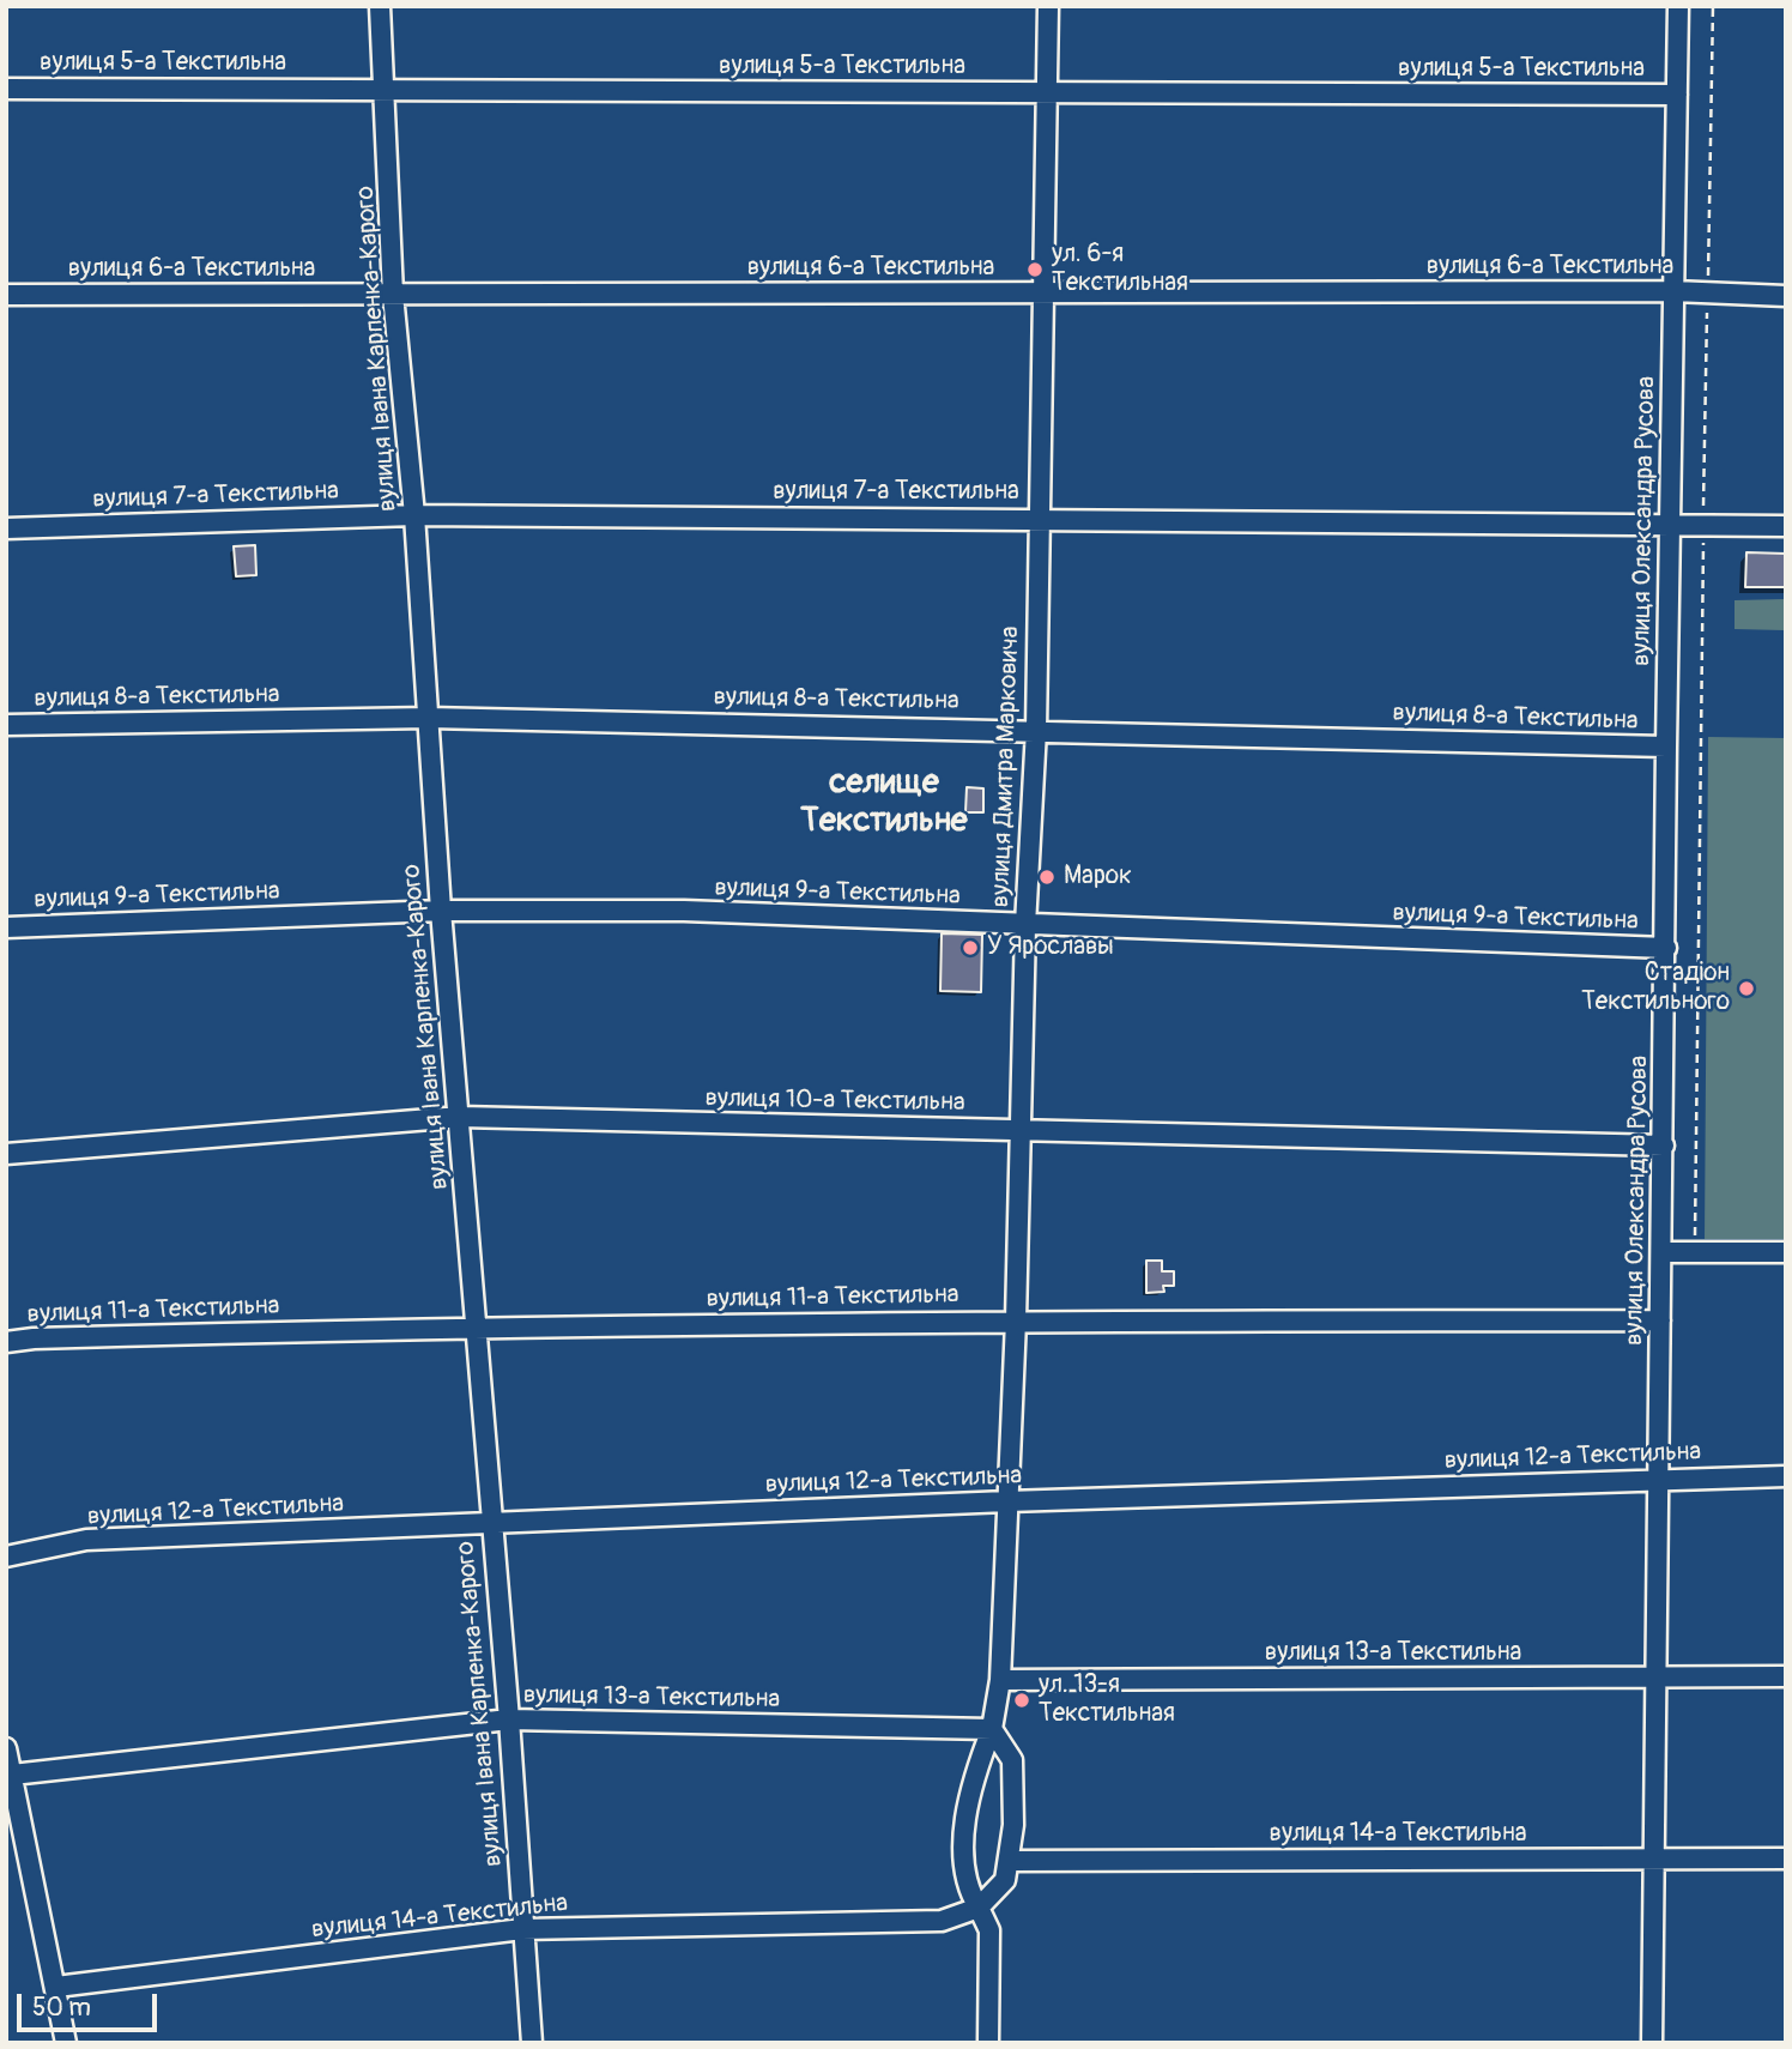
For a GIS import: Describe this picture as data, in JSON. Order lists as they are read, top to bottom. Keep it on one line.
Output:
{"streets":{"street":["вулиця 5-а Текстильна","вулиця 6-а Текстильна","вулиця Івана Карпенка-Карого","вулиця 7-а Текстильна","вулиця Олександра Русова","вулиця 8-а Текстильна","вулиця Дмитра Марковича","вулиця 9-а Текстильна","вулиця 10-а Текстильна","вулиця 11-а Текстильна","вулиця 12-а Текстильна","вулиця 13-а Текстильна","вулиця 14-а Текстильна"]},"crossings":[["вулиця 5-а Текстильна","вулиця Івана Карпенка-Карого"],["вулиця 5-а Текстильна","вулиця Олександра Русова"],["вулиця 5-а Текстильна","вулиця Дмитра Марковича"],["вулиця 6-а Текстильна","вулиця Івана Карпенка-Карого"],["вулиця 6-а Текстильна","вулиця Олександра Русова"],["вулиця 6-а Текстильна","вулиця Дмитра Марковича"],["вулиця Івана Карпенка-Карого","вулиця 7-а Текстильна"],["вулиця Івана Карпенка-Карого","вулиця 8-а Текстильна"],["вулиця Івана Карпенка-Карого","вулиця 9-а Текстильна"],["вулиця Івана Карпенка-Карого","вулиця 10-а Текстильна"],["вулиця Івана Карпенка-Карого","вулиця 11-а Текстильна"],["вулиця Івана Карпенка-Карого","вулиця 12-а Текстильна"],["вулиця Івана Карпенка-Карого","вулиця 13-а Текстильна"],["вулиця Івана Карпенка-Карого","вулиця 14-а Текстильна"],["вулиця 7-а Текстильна","вулиця Олександра Русова"],["вулиця 7-а Текстильна","вулиця Дмитра Марковича"],["вулиця Олександра Русова","вулиця 8-а Текстильна"],["вулиця Олександра Русова","вулиця 9-а Текстильна"],["вулиця Олександра Русова","вулиця 10-а Текстильна"],["вулиця Олександра Русова","вулиця 11-а Текстильна"],["вулиця Олександра Русова","вулиця 12-а Текстильна"],["вулиця Олександра Русова","вулиця 13-а Текстильна"],["вулиця Олександра Русова","вулиця 14-а Текстильна"],["вулиця 8-а Текстильна","вулиця Дмитра Марковича"],["вулиця Дмитра Марковича","вулиця 9-а Текстильна"],["вулиця Дмитра Марковича","вулиця 10-а Текстильна"],["вулиця Дмитра Марковича","вулиця 11-а Текстильна"],["вулиця Дмитра Марковича","вулиця 12-а Текстильна"],["вулиця Дмитра Марковича","вулиця 13-а Текстильна"],["вулиця Дмитра Марковича","вулиця 14-а Текстильна"]],"districts":["селище Текстильне"],"places":["ул. 6-я Текстильная","Марок","У Ярославы","Стадіон Текстильного","ул. 13-я Текстильная"],"scale_bar":"50 m"}
